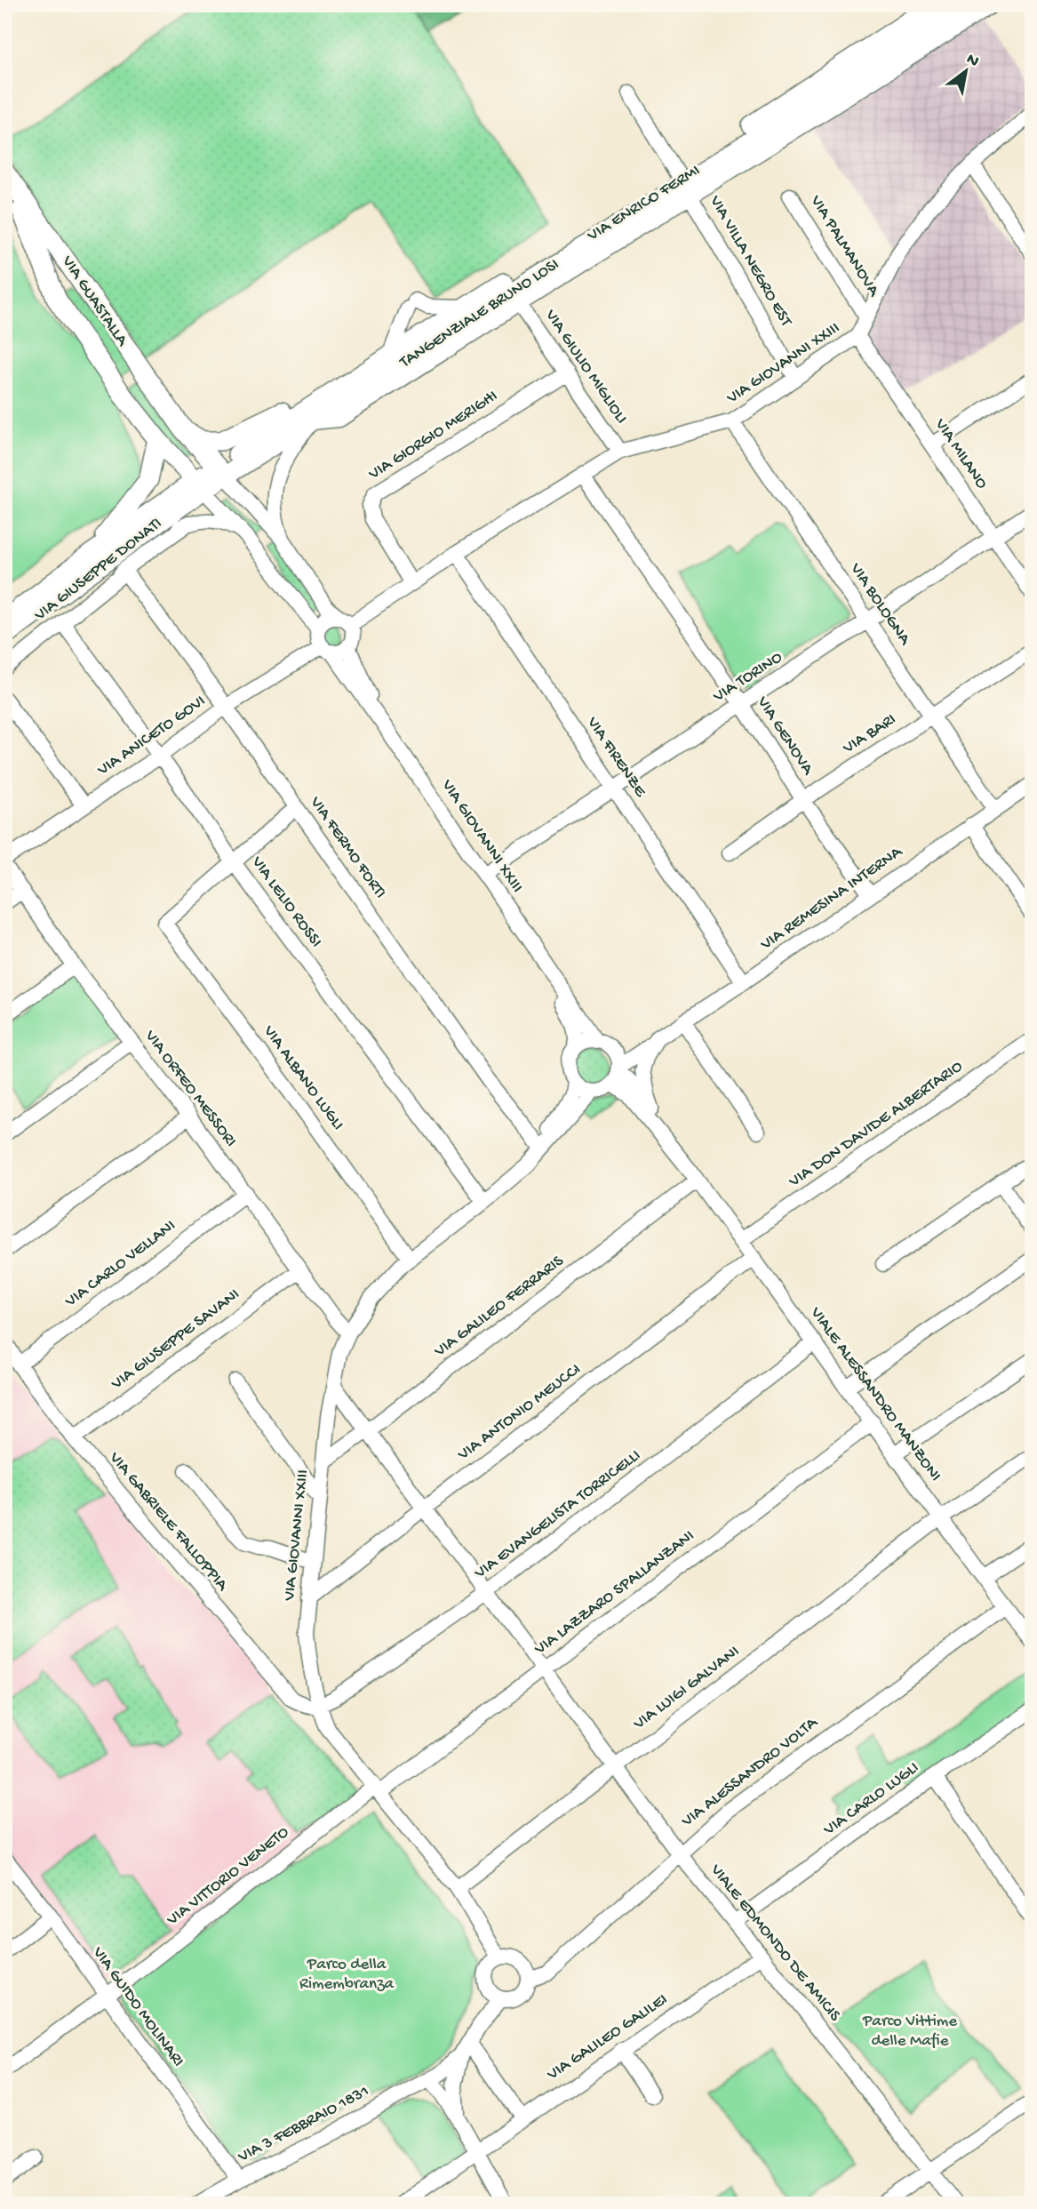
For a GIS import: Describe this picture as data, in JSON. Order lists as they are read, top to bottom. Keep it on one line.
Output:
{"streets":{"main road":["VIA GUASTALLA","TANGENZIALE BRUNO LOSI"],"street":["VIA ENRICO FERMI","VIA PALMANOVA","VIA VILLA NEGRO EST","VIA GIOVANNI XXIII","VIA GIULIO MIGLIOLI","VIA GIORGIO MERIGHI","VIA MILANO","VIA GIUSEPPE DONATI","VIA BOLOGNA","VIA TORINO","VIA BARI","VIA ANICETO GOVI","VIA GENOVA","VIA FIRENZE","VIA FERMO FORTI","VIA REMESINA INTERNA","VIA LELIO ROSSI","VIA ALBANO LUGLI","VIA ORFEO MESSORI","VIA DON DAVIDE ALBERTARIO","VIA CARLO VELLANI","VIA GALILEO FERRARIS","VIA GIUSEPPE SAVANI","VIALE ALESSANDRO MANZONI","VIA ANTONIO MEUCCI","VIA EVANGELISTA TORRICELLI","VIA GABRIELE FALLOPPIA","VIA LAZZARO SPALLANZANI","VIA LUIGI GALVANI","VIA ALESSANDRO VOLTA","VIA CARLO LUGLI","VIA VITTORIO VENETO","VIALE EDMONDO DE AMICIS","VIA GUIDO MOLINARI","VIA GALILEO GALILEI","VIA 3 FEBBRAIO 1831"]},"crossings":[["VIA ENRICO FERMI","VIA VILLA NEGRO EST"],["VIA ENRICO FERMI","TANGENZIALE BRUNO LOSI"],["VIA ENRICO FERMI","VIA GIULIO MIGLIOLI"],["VIA PALMANOVA","VIA GIOVANNI XXIII"],["VIA VILLA NEGRO EST","TANGENZIALE BRUNO LOSI"],["VIA VILLA NEGRO EST","VIA GIOVANNI XXIII"],["VIA GUASTALLA","TANGENZIALE BRUNO LOSI"],["VIA GUASTALLA","VIA GIOVANNI XXIII"],["VIA GUASTALLA","VIA ANICETO GOVI"],["TANGENZIALE BRUNO LOSI","VIA GIUSEPPE DONATI"],["TANGENZIALE BRUNO LOSI","VIA FERMO FORTI"],["VIA GIOVANNI XXIII","VIA GIULIO MIGLIOLI"],["VIA GIOVANNI XXIII","VIA GIORGIO MERIGHI"],["VIA GIOVANNI XXIII","VIA MILANO"],["VIA GIOVANNI XXIII","VIA BOLOGNA"],["VIA GIOVANNI XXIII","VIA TORINO"],["VIA GIOVANNI XXIII","VIA ANICETO GOVI"],["VIA GIOVANNI XXIII","VIA GENOVA"],["VIA GIOVANNI XXIII","VIA FIRENZE"],["VIA GIOVANNI XXIII","VIA FERMO FORTI"],["VIA GIOVANNI XXIII","VIA REMESINA INTERNA"],["VIA GIOVANNI XXIII","VIA LELIO ROSSI"],["VIA GIOVANNI XXIII","VIA ALBANO LUGLI"],["VIA GIOVANNI XXIII","VIA ORFEO MESSORI"],["VIA GIOVANNI XXIII","VIA GALILEO FERRARIS"],["VIA GIOVANNI XXIII","VIALE ALESSANDRO MANZONI"],["VIA GIOVANNI XXIII","VIA ANTONIO MEUCCI"],["VIA GIOVANNI XXIII","VIA EVANGELISTA TORRICELLI"],["VIA GIOVANNI XXIII","VIA GABRIELE FALLOPPIA"],["VIA GIOVANNI XXIII","VIA LAZZARO SPALLANZANI"],["VIA GIOVANNI XXIII","VIA LUIGI GALVANI"],["VIA GIOVANNI XXIII","VIA ALESSANDRO VOLTA"],["VIA GIOVANNI XXIII","VIA VITTORIO VENETO"],["VIA GIOVANNI XXIII","VIALE EDMONDO DE AMICIS"],["VIA GIULIO MIGLIOLI","VIA GIORGIO MERIGHI"],["VIA MILANO","VIA TORINO"],["VIA GIUSEPPE DONATI","VIA FERMO FORTI"],["VIA GIUSEPPE DONATI","VIA LELIO ROSSI"],["VIA BOLOGNA","VIA TORINO"],["VIA BOLOGNA","VIA BARI"],["VIA BOLOGNA","VIA REMESINA INTERNA"],["VIA TORINO","VIA GENOVA"],["VIA TORINO","VIA FIRENZE"],["VIA BARI","VIA GENOVA"],["VIA ANICETO GOVI","VIA FERMO FORTI"],["VIA ANICETO GOVI","VIA LELIO ROSSI"],["VIA GENOVA","VIA REMESINA INTERNA"],["VIA FIRENZE","VIA REMESINA INTERNA"],["VIA REMESINA INTERNA","VIALE ALESSANDRO MANZONI"],["VIA LELIO ROSSI","VIA ALBANO LUGLI"],["VIA ORFEO MESSORI","VIA CARLO VELLANI"],["VIA ORFEO MESSORI","VIA GIUSEPPE SAVANI"],["VIA DON DAVIDE ALBERTARIO","VIALE ALESSANDRO MANZONI"],["VIA CARLO VELLANI","VIA GABRIELE FALLOPPIA"],["VIA GALILEO FERRARIS","VIALE ALESSANDRO MANZONI"],["VIA GALILEO FERRARIS","VIALE EDMONDO DE AMICIS"],["VIA GIUSEPPE SAVANI","VIA GABRIELE FALLOPPIA"],["VIALE ALESSANDRO MANZONI","VIA ANTONIO MEUCCI"],["VIALE ALESSANDRO MANZONI","VIA EVANGELISTA TORRICELLI"],["VIALE ALESSANDRO MANZONI","VIA LAZZARO SPALLANZANI"],["VIALE ALESSANDRO MANZONI","VIA LUIGI GALVANI"],["VIALE ALESSANDRO MANZONI","VIA ALESSANDRO VOLTA"],["VIA ANTONIO MEUCCI","VIALE EDMONDO DE AMICIS"],["VIA EVANGELISTA TORRICELLI","VIA GABRIELE FALLOPPIA"],["VIA EVANGELISTA TORRICELLI","VIALE EDMONDO DE AMICIS"],["VIA LAZZARO SPALLANZANI","VIA VITTORIO VENETO"],["VIA LAZZARO SPALLANZANI","VIALE EDMONDO DE AMICIS"],["VIA LUIGI GALVANI","VIALE EDMONDO DE AMICIS"],["VIA ALESSANDRO VOLTA","VIALE EDMONDO DE AMICIS"],["VIA CARLO LUGLI","VIALE EDMONDO DE AMICIS"],["VIA VITTORIO VENETO","VIA GUIDO MOLINARI"],["VIALE EDMONDO DE AMICIS","VIA GALILEO GALILEI"],["VIA GUIDO MOLINARI","VIA 3 FEBBRAIO 1831"]],"parks":["Parco della Rimembranza","Parco Vittime delle Mafie"],"north":"top right"}
